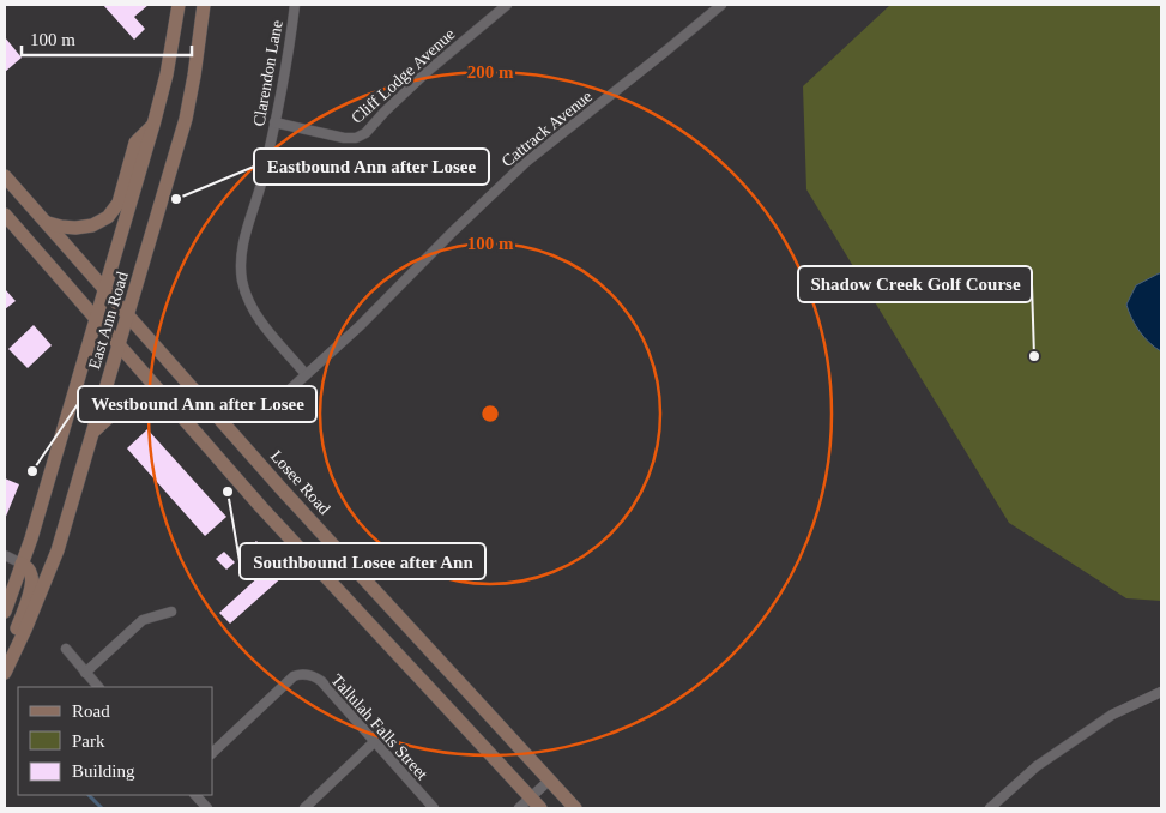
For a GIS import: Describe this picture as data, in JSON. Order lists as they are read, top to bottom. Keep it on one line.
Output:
{"streets":{"main road":["East Ann Road","Losee Road"],"street":["Clarendon Lane","Cliff Lodge Avenue","Cattrack Avenue","Tallulah Falls Street"]},"crossings":[["Clarendon Lane","Cliff Lodge Avenue"],["Clarendon Lane","Cattrack Avenue"],["East Ann Road","Losee Road"]],"places":["Eastbound Ann after Losee","Shadow Creek Golf Course","Westbound Ann after Losee","Southbound Losee after Ann"],"legend":["Road","Park","Building"],"scale_bar":"100 m","rings":["200 m","100 m"]}
